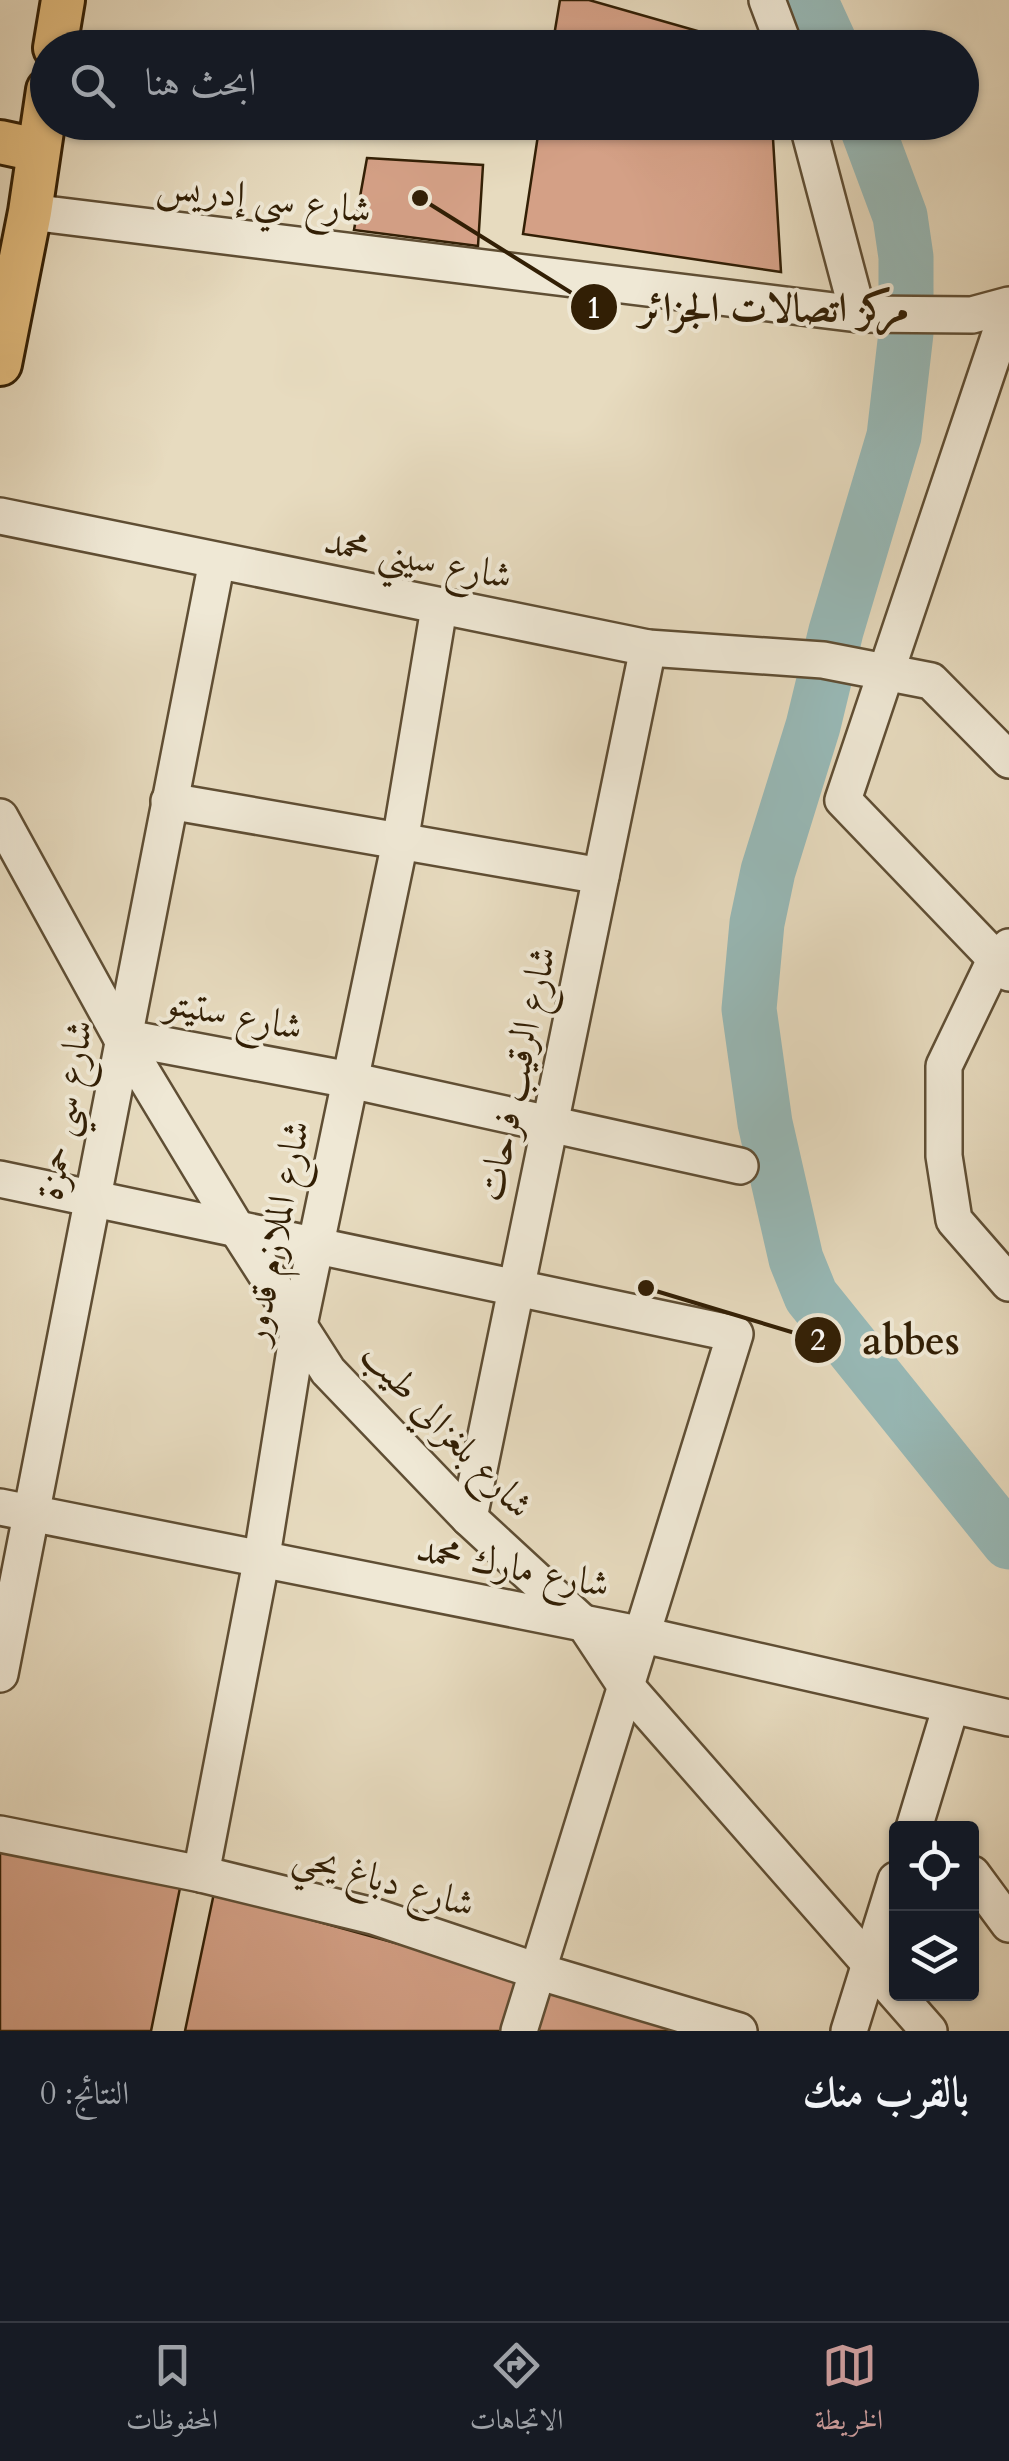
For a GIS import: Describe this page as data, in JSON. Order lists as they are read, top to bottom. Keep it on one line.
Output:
{"streets":{"street":["شارع سي إدريس","شارع سيني محمد","شارع ستيتو","شارع الرقيب فرحات","شارع سي حمزة","شارع الملازم قدور","شارع بلغزالي طيب","شارع مارك محمد","شارع دباغ يحي"]},"crossings":[["شارع سيني محمد","شارع الرقيب فرحات"],["شارع سيني محمد","شارع سي حمزة"],["شارع سيني محمد","شارع الملازم قدور"],["شارع ستيتو","شارع الرقيب فرحات"],["شارع ستيتو","شارع سي حمزة"],["شارع ستيتو","شارع الملازم قدور"],["شارع ستيتو","شارع بلغزالي طيب"],["شارع الرقيب فرحات","شارع بلغزالي طيب"],["شارع سي حمزة","شارع بلغزالي طيب"],["شارع سي حمزة","شارع مارك محمد"],["شارع الملازم قدور","شارع بلغزالي طيب"],["شارع الملازم قدور","شارع مارك محمد"],["شارع الملازم قدور","شارع دباغ يحي"],["شارع بلغزالي طيب","شارع مارك محمد"]],"places":["مركز اتصالات الجزائر","abbes"],"page":{"search":"ابحث هنا","heading":["بالقرب منك","النتائج: 0"],"nav":["الخريطة","الاتجاهات","المحفوظات"]}}
